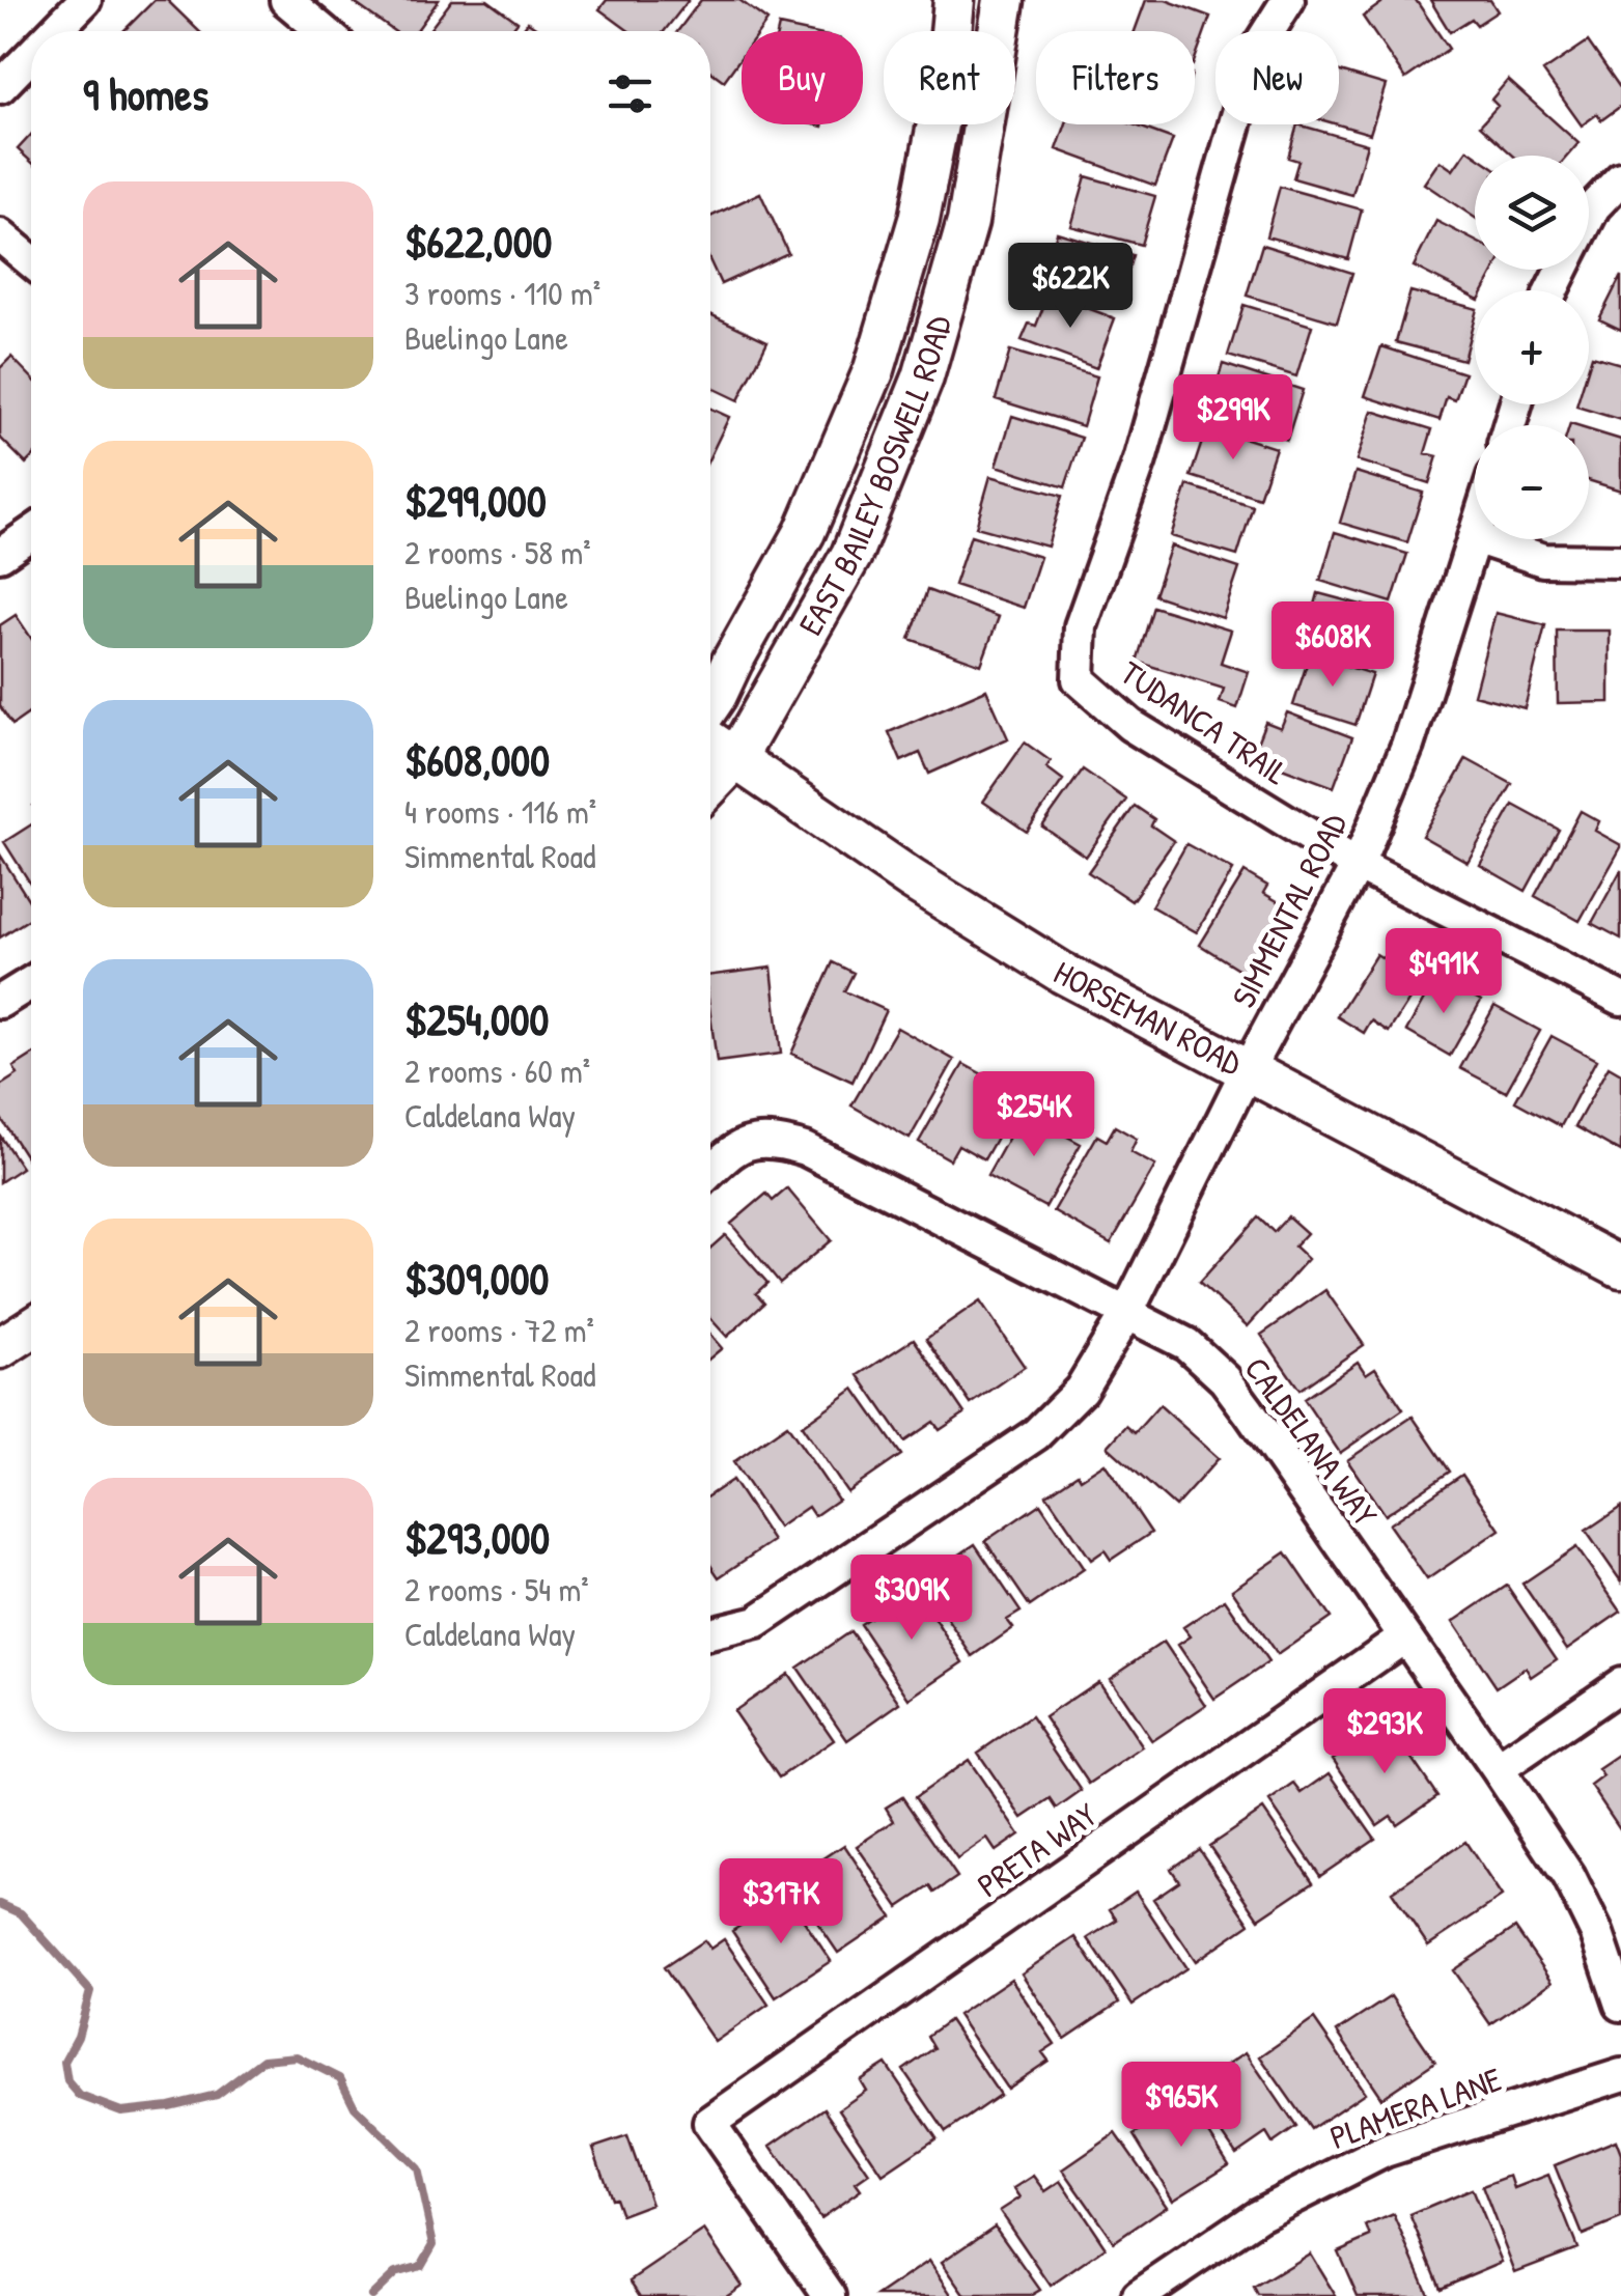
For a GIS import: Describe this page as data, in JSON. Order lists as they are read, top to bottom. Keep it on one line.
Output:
{"streets":{"street":["EAST BAILEY BOSWELL ROAD","TUDANCA TRAIL","SIMMENTAL ROAD","HORSEMAN ROAD","CALDELANA WAY","PRETA WAY","PLAMERA LANE"]},"crossings":[["EAST BAILEY BOSWELL ROAD","HORSEMAN ROAD"],["TUDANCA TRAIL","SIMMENTAL ROAD"],["SIMMENTAL ROAD","HORSEMAN ROAD"],["SIMMENTAL ROAD","CALDELANA WAY"],["CALDELANA WAY","PRETA WAY"]],"page":{"chip":["Buy","Rent","Filters","New"],"heading":"9 homes","map_buttons":["+","−"],"list":[{"name":"$622,000","note":"3 rooms · 110 m² · Buelingo Lane"},{"name":"$299,000","note":"2 rooms · 58 m² · Buelingo Lane"},{"name":"$608,000","note":"4 rooms · 116 m² · Simmental Road"},{"name":"$254,000","note":"2 rooms · 60 m² · Caldelana Way"},{"name":"$309,000","note":"2 rooms · 72 m² · Simmental Road"},{"name":"$293,000","note":"2 rooms · 54 m² · Caldelana Way"}],"price":["$622K","$299K","$608K","$491K","$254K","$309K","$293K","$317K","$965K"]}}
